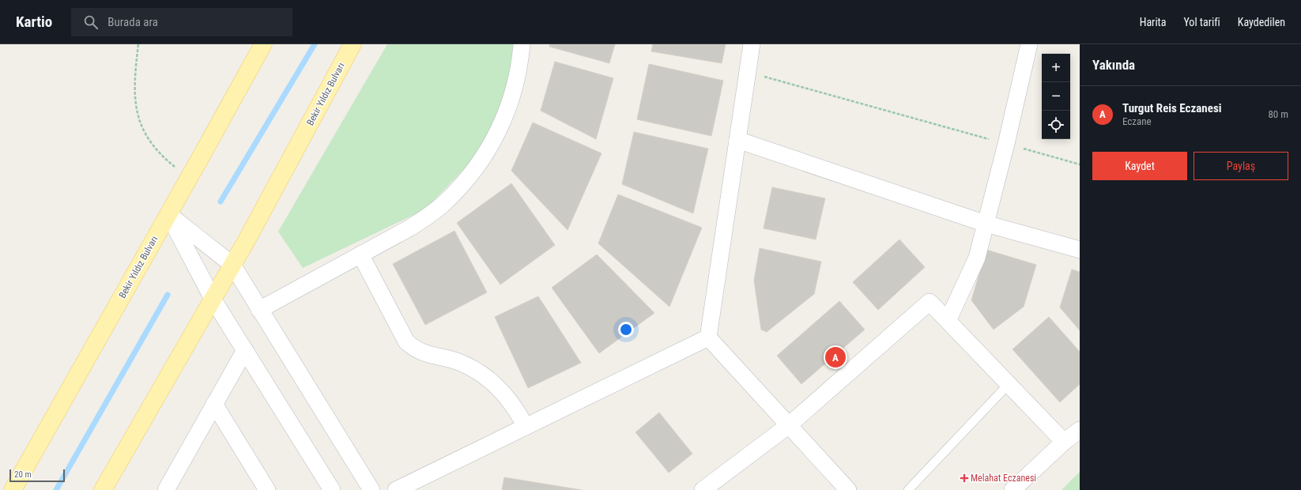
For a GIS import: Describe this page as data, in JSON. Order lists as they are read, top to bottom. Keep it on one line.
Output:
{"streets":{"main road":["Bekir Yıldız Bulvarı"]},"places":{"health":["Melahat Eczanesi"]},"scale_bar":"20 m","page":{"header":"Kartio","search":"Burada ara","nav":["Harita","Yol tarifi","Kaydedilen"],"heading":"Yakında","map_buttons":["+","−"],"list":[{"mark":"A","name":"Turgut Reis Eczanesi","note":"Eczane","value":"80 m"}],"buttons":["Kaydet","Paylaş"],"pins":"A","scale":"20 m"}}
